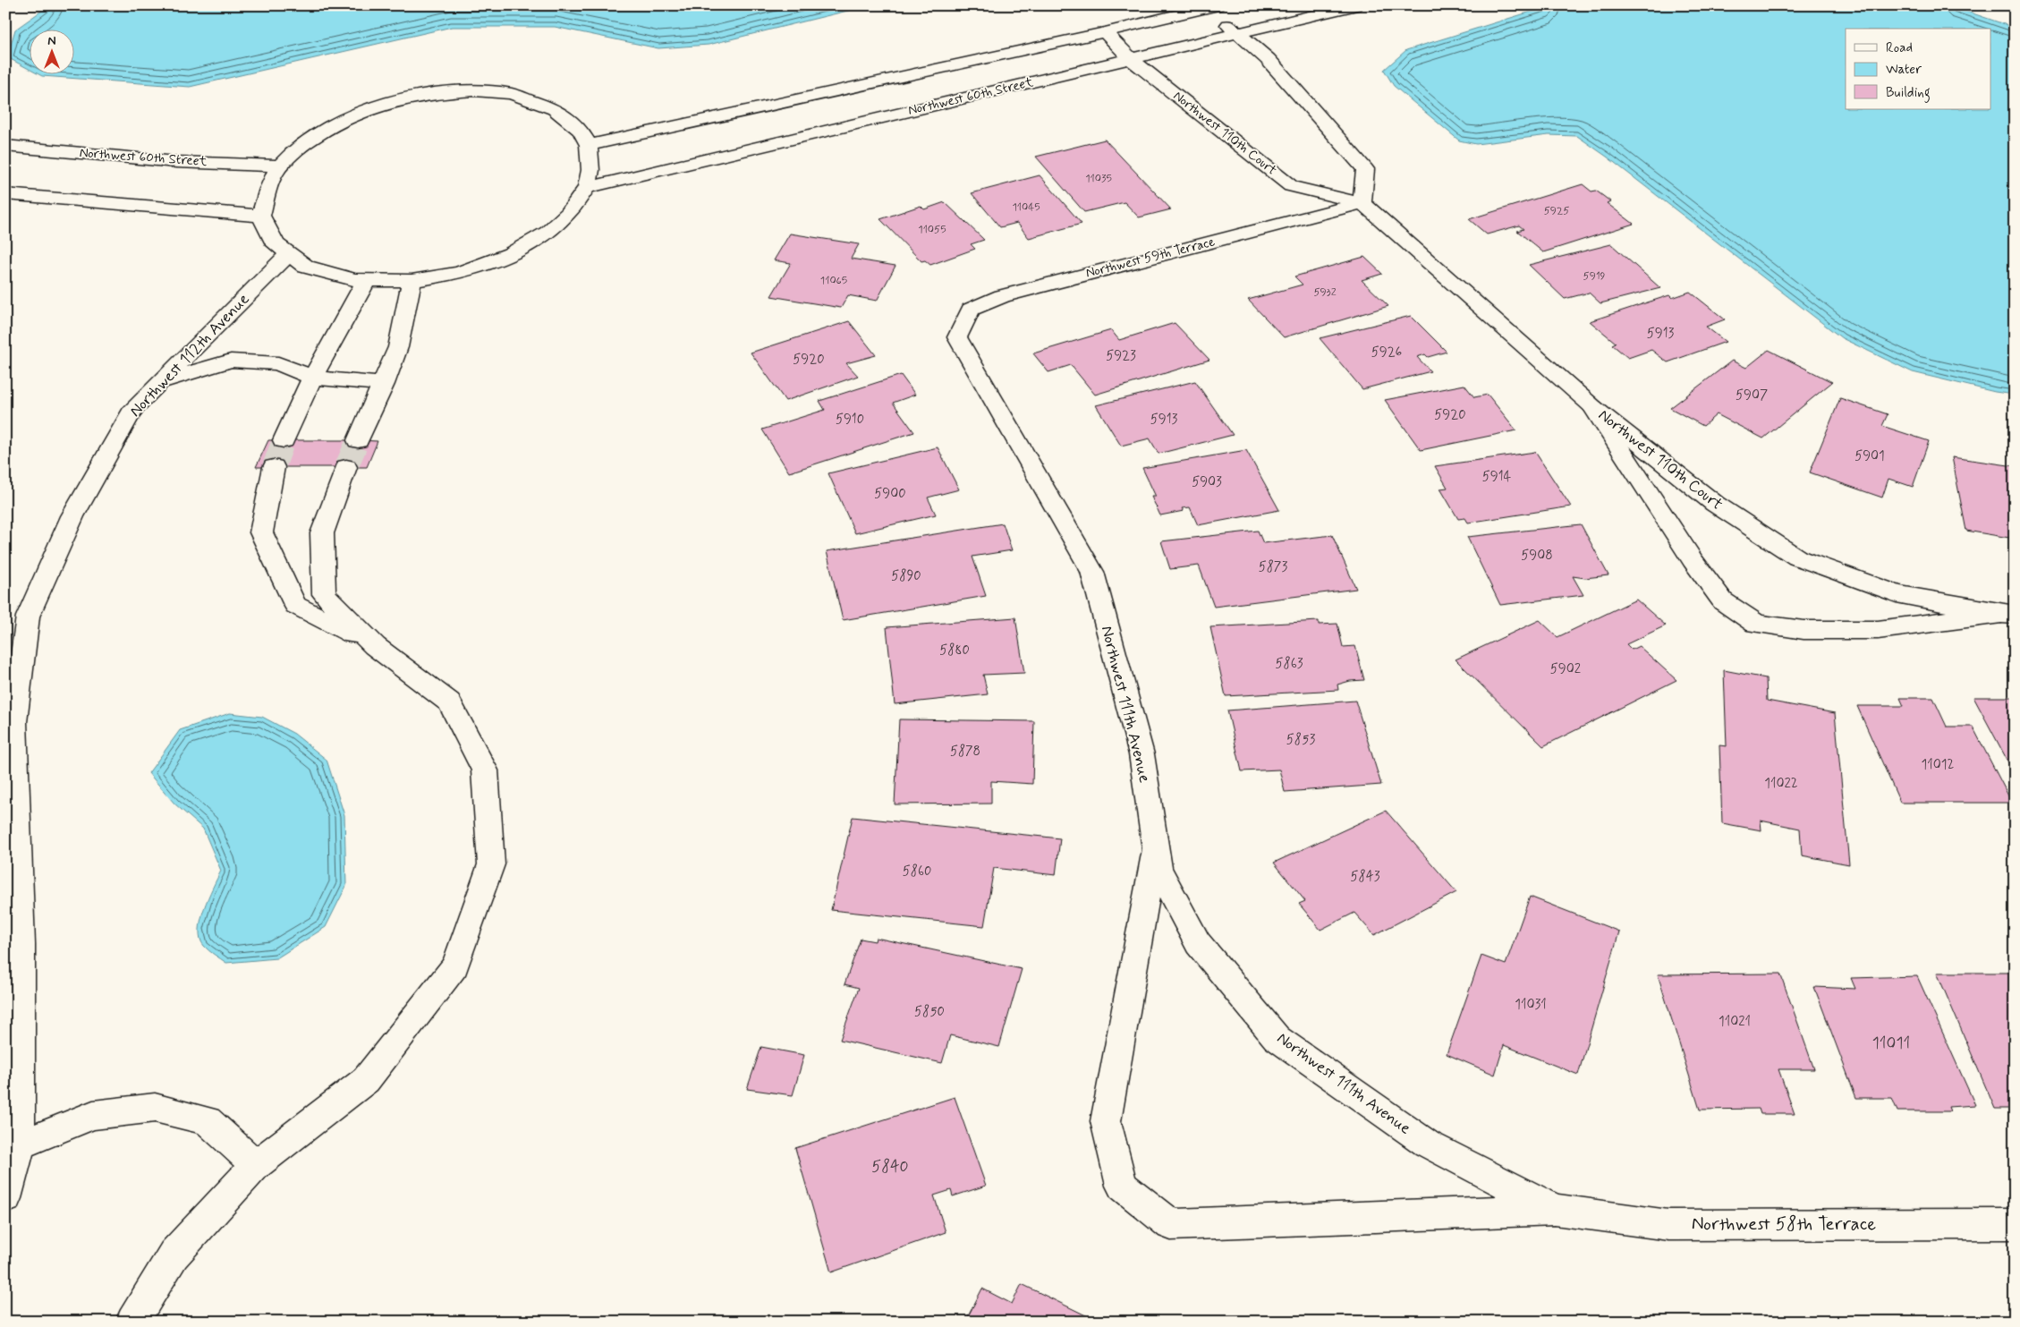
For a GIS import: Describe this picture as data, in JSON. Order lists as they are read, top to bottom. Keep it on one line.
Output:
{"streets":{"street":["Northwest 60th Street","Northwest 110th Court","Northwest 59th Terrace","Northwest 112th Avenue","Northwest 111th Avenue","Northwest 58th Terrace"]},"crossings":[["Northwest 60th Street","Northwest 110th Court"],["Northwest 110th Court","Northwest 59th Terrace"],["Northwest 59th Terrace","Northwest 111th Avenue"],["Northwest 111th Avenue","Northwest 58th Terrace"]],"house_numbers":["11035","11045","5925","11055","5919","11065","5932","5913","5926","5923","5920","5907","5920","5910","5913","5901","5914","5903","5900","5908","5873","5890","5880","5863","5902","5853","5878","11012","11022","5860","5843","11031","5850","11021","11011","5840"],"legend":["Road","Water","Building"],"north":"top"}
